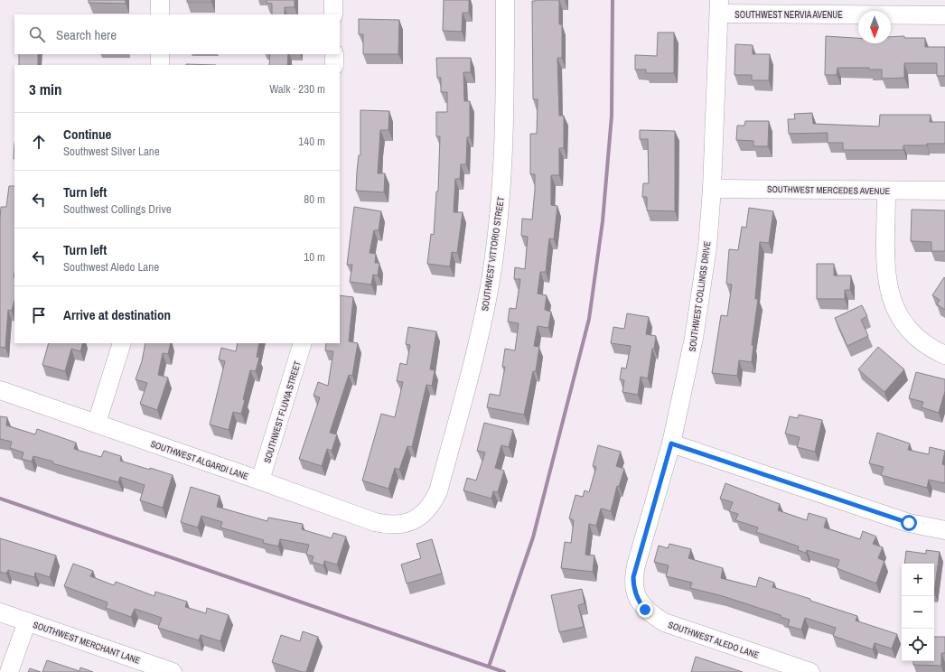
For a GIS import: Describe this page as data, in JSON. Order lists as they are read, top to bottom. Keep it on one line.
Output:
{"streets":{"street":["SOUTHWEST NERVIA AVENUE","SOUTHWEST MERCEDES AVENUE","SOUTHWEST VITTORIO STREET","SOUTHWEST COLLINGS DRIVE","SOUTHWEST FLUVIA STREET","SOUTHWEST ALGARDI LANE","SOUTHWEST ALEDO LANE","SOUTHWEST MERCHANT LANE"]},"crossings":[["SOUTHWEST NERVIA AVENUE","SOUTHWEST COLLINGS DRIVE"],["SOUTHWEST MERCEDES AVENUE","SOUTHWEST COLLINGS DRIVE"],["SOUTHWEST VITTORIO STREET","SOUTHWEST ALGARDI LANE"],["SOUTHWEST COLLINGS DRIVE","SOUTHWEST ALEDO LANE"],["SOUTHWEST FLUVIA STREET","SOUTHWEST ALGARDI LANE"]],"north":"bottom","page":{"search":"Search here","heading":["3 min","Walk · 230 m"],"list":[["Continue","Southwest Silver Lane","140 m"],["Turn left","Southwest Collings Drive","80 m"],["Turn left","Southwest Aledo Lane","10 m"],"Arrive at destination"],"map_buttons":["+","−"]}}
